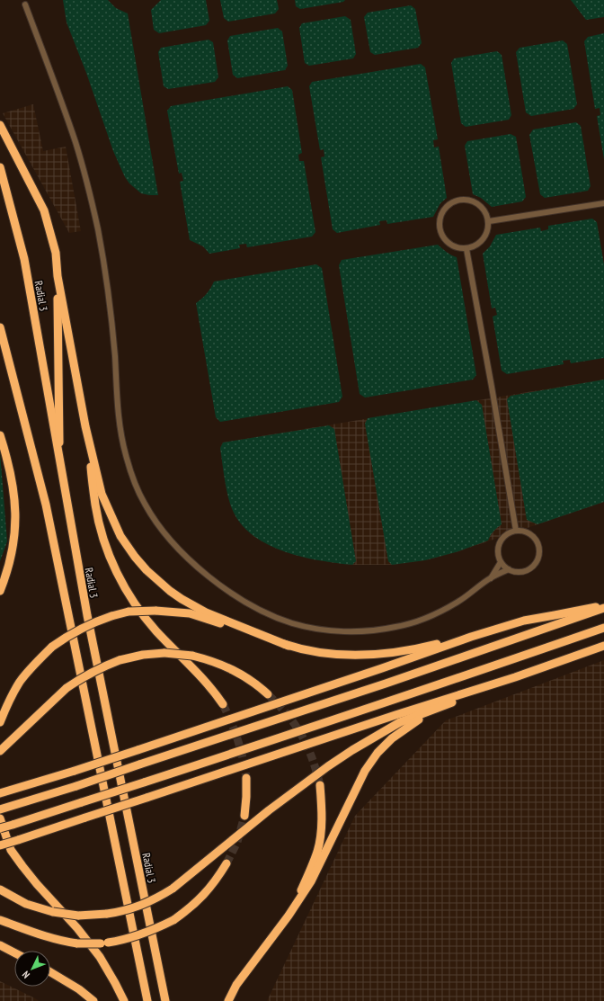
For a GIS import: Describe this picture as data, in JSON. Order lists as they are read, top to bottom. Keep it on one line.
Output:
{"streets":{"highway":["Radial 3"]},"north":"bottom left"}
